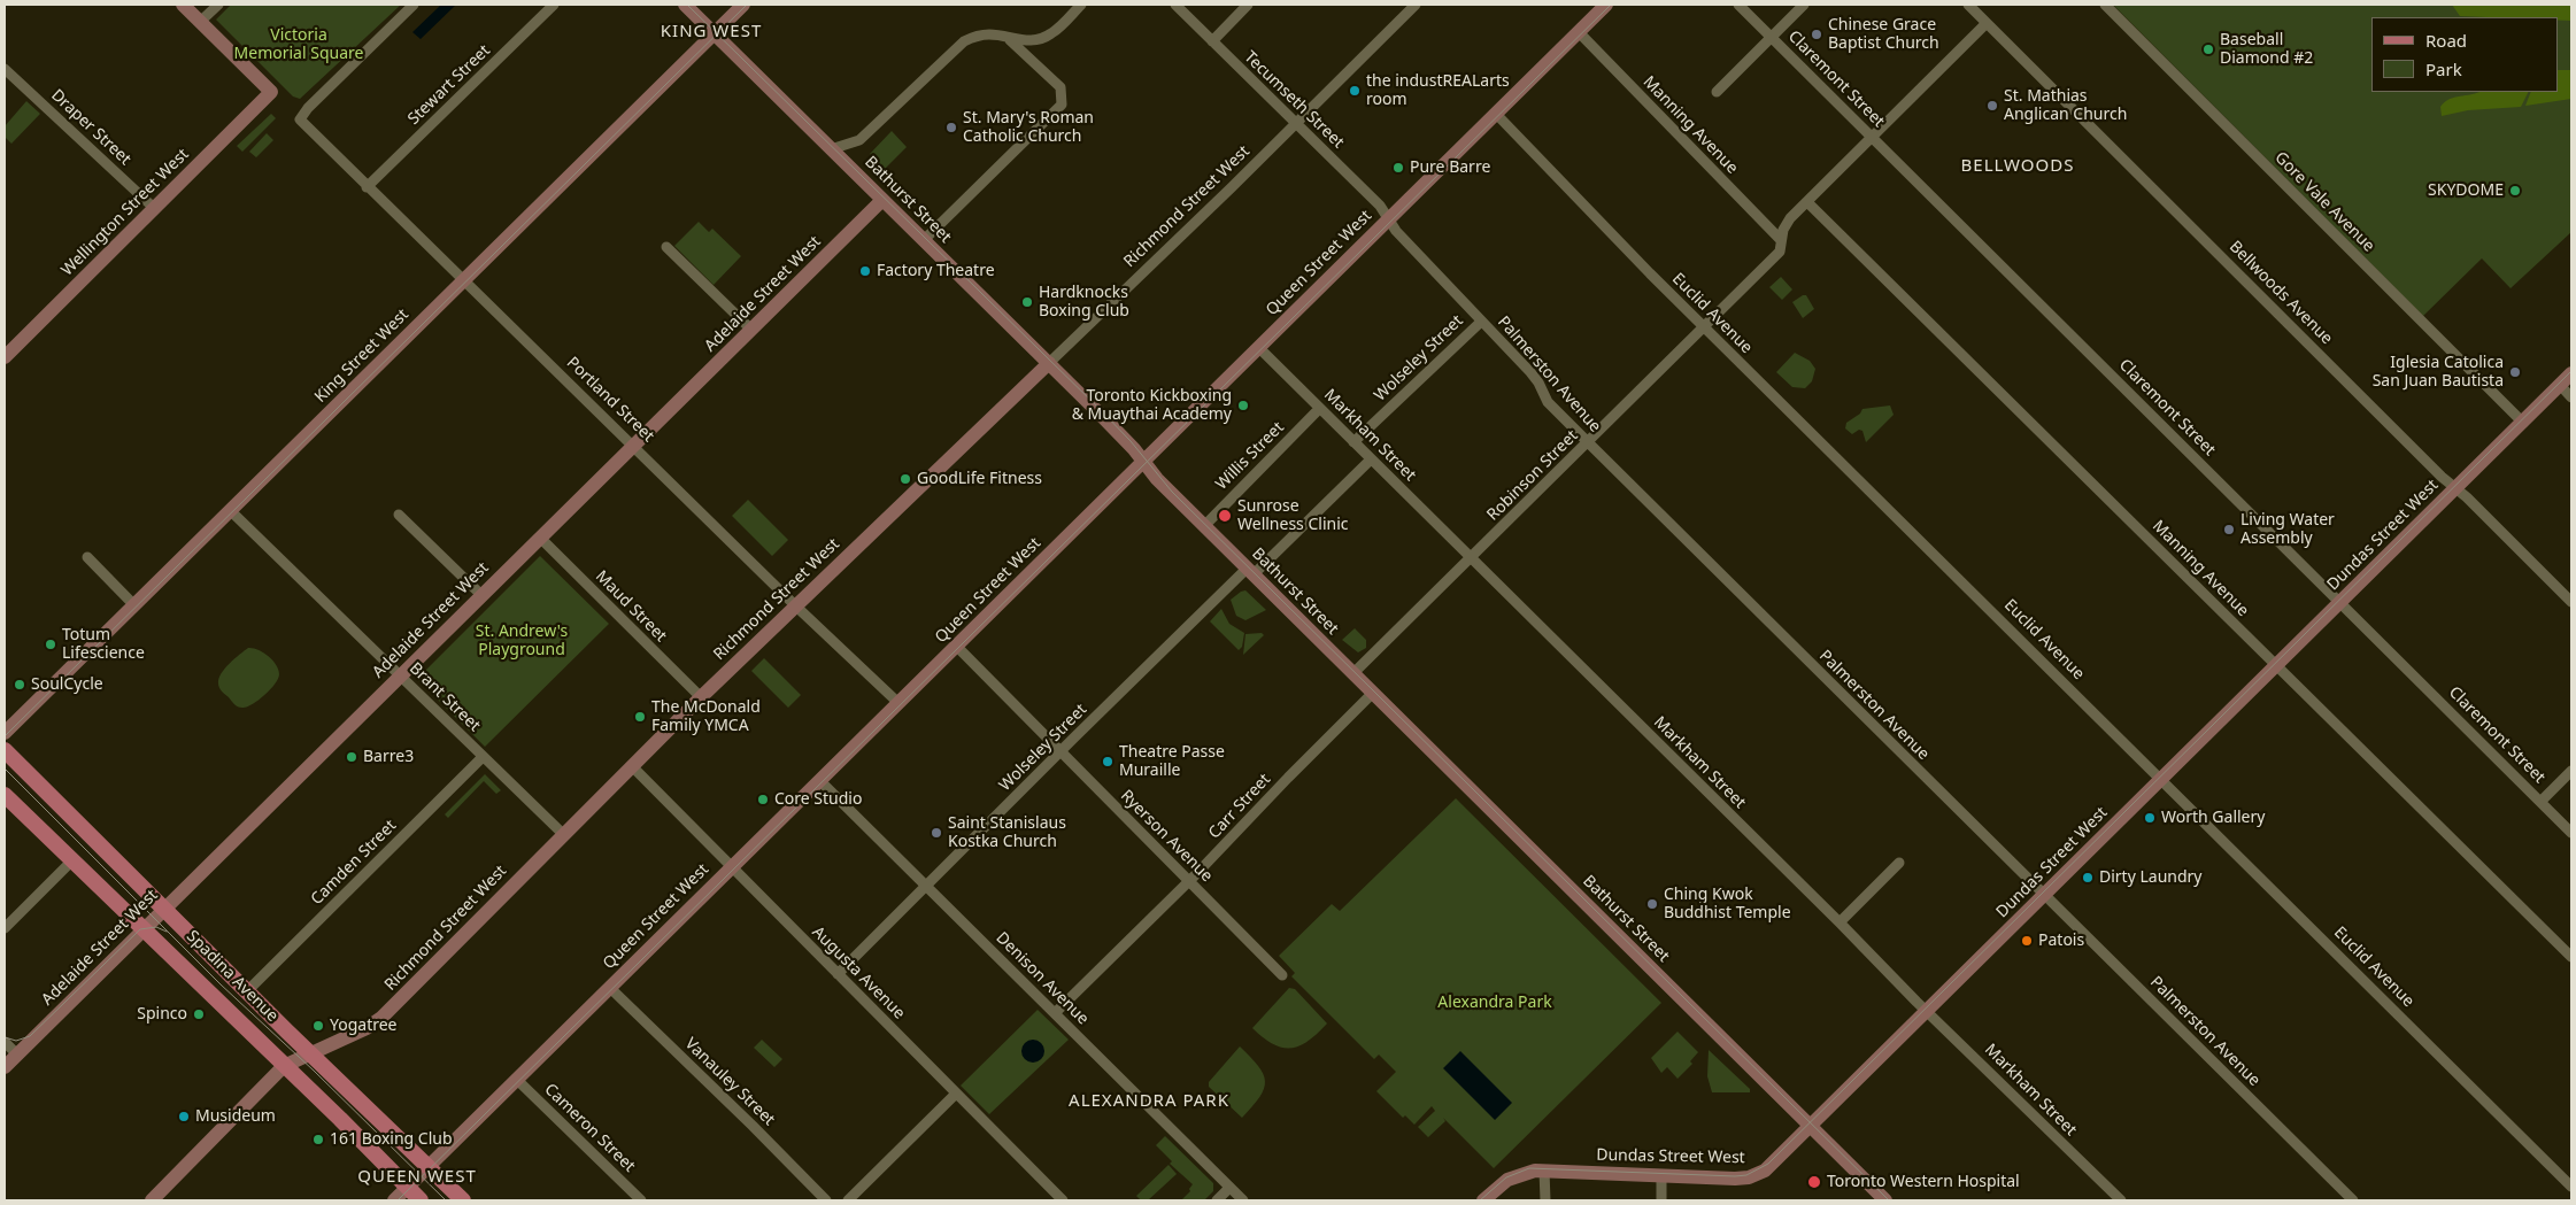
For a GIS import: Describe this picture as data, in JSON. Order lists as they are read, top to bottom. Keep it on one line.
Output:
{"streets":{"main road":["Bathurst Street","Richmond Street West","Wellington Street West","Queen Street West","Adelaide Street West","King Street West","Dundas Street West","Spadina Avenue"],"street":["Claremont Street","Stewart Street","Tecumseth Street","Manning Avenue","Draper Street","Gore Vale Avenue","Bellwoods Avenue","Euclid Avenue","Wolseley Street","Palmerston Avenue","Portland Street","Markham Street","Willis Street","Robinson Street","Maud Street","Brant Street","Carr Street","Ryerson Avenue","Camden Street","Augusta Avenue","Denison Avenue","Vanauley Street","Cameron Street"]},"crossings":[["Claremont Street","Robinson Street"],["Claremont Street","Dundas Street West"],["Stewart Street","Portland Street"],["Tecumseth Street","Richmond Street West"],["Tecumseth Street","Queen Street West"],["Tecumseth Street","Palmerston Avenue"],["Manning Avenue","Queen Street West"],["Manning Avenue","Robinson Street"],["Manning Avenue","Dundas Street West"],["Draper Street","Wellington Street West"],["Bathurst Street","Richmond Street West"],["Bathurst Street","Queen Street West"],["Bathurst Street","Adelaide Street West"],["Bathurst Street","King Street West"],["Bathurst Street","Wolseley Street"],["Bathurst Street","Willis Street"],["Bathurst Street","Robinson Street"],["Bathurst Street","Dundas Street West"],["Bathurst Street","Carr Street"],["Gore Vale Avenue","Dundas Street West"],["Richmond Street West","Portland Street"],["Richmond Street West","Maud Street"],["Richmond Street West","Brant Street"],["Richmond Street West","Augusta Avenue"],["Richmond Street West","Spadina Avenue"],["Queen Street West","Euclid Avenue"],["Queen Street West","Palmerston Avenue"],["Queen Street West","Portland Street"],["Queen Street West","Markham Street"],["Queen Street West","Ryerson Avenue"],["Queen Street West","Augusta Avenue"],["Queen Street West","Spadina Avenue"],["Queen Street West","Denison Avenue"],["Queen Street West","Vanauley Street"],["Queen Street West","Cameron Street"],["Bellwoods Avenue","Robinson Street"],["Bellwoods Avenue","Dundas Street West"],["Adelaide Street West","Portland Street"],["Adelaide Street West","Maud Street"],["Adelaide Street West","Brant Street"],["Adelaide Street West","Spadina Avenue"],["Euclid Avenue","Robinson Street"],["Euclid Avenue","Dundas Street West"],["King Street West","Portland Street"],["King Street West","Brant Street"],["Wolseley Street","Palmerston Avenue"],["Wolseley Street","Markham Street"],["Wolseley Street","Ryerson Avenue"],["Wolseley Street","Augusta Avenue"],["Wolseley Street","Denison Avenue"],["Palmerston Avenue","Robinson Street"],["Palmerston Avenue","Dundas Street West"],["Markham Street","Willis Street"],["Markham Street","Robinson Street"],["Markham Street","Dundas Street West"],["Brant Street","Camden Street"],["Carr Street","Ryerson Avenue"],["Carr Street","Denison Avenue"],["Camden Street","Spadina Avenue"]],"districts":["KING WEST","BELLWOODS","ALEXANDRA PARK","QUEEN WEST"],"parks":["Victoria Memorial Square","St. Andrew's Playground","Alexandra Park"],"places":["Chinese Grace Baptist Church","Baseball Diamond #2","the industREALarts room","St. Mathias Anglican Church","St. Mary's Roman Catholic Church","Pure Barre","SKYDOME","Factory Theatre","Hardknocks Boxing Club","Iglesia Catolica San Juan Bautista","Toronto Kickboxing & Muaythai Academy","GoodLife Fitness","Sunrose Wellness Clinic","Living Water Assembly","Totum Lifescience","SoulCycle","The McDonald Family YMCA","Barre3","Theatre Passe Muraille","Core Studio","Worth Gallery","Saint Stanislaus Kostka Church","Dirty Laundry","Ching Kwok Buddhist Temple","Patois","Spinco","Yogatree","Musideum","161 Boxing Club","Toronto Western Hospital"],"legend":["Road","Park"]}
